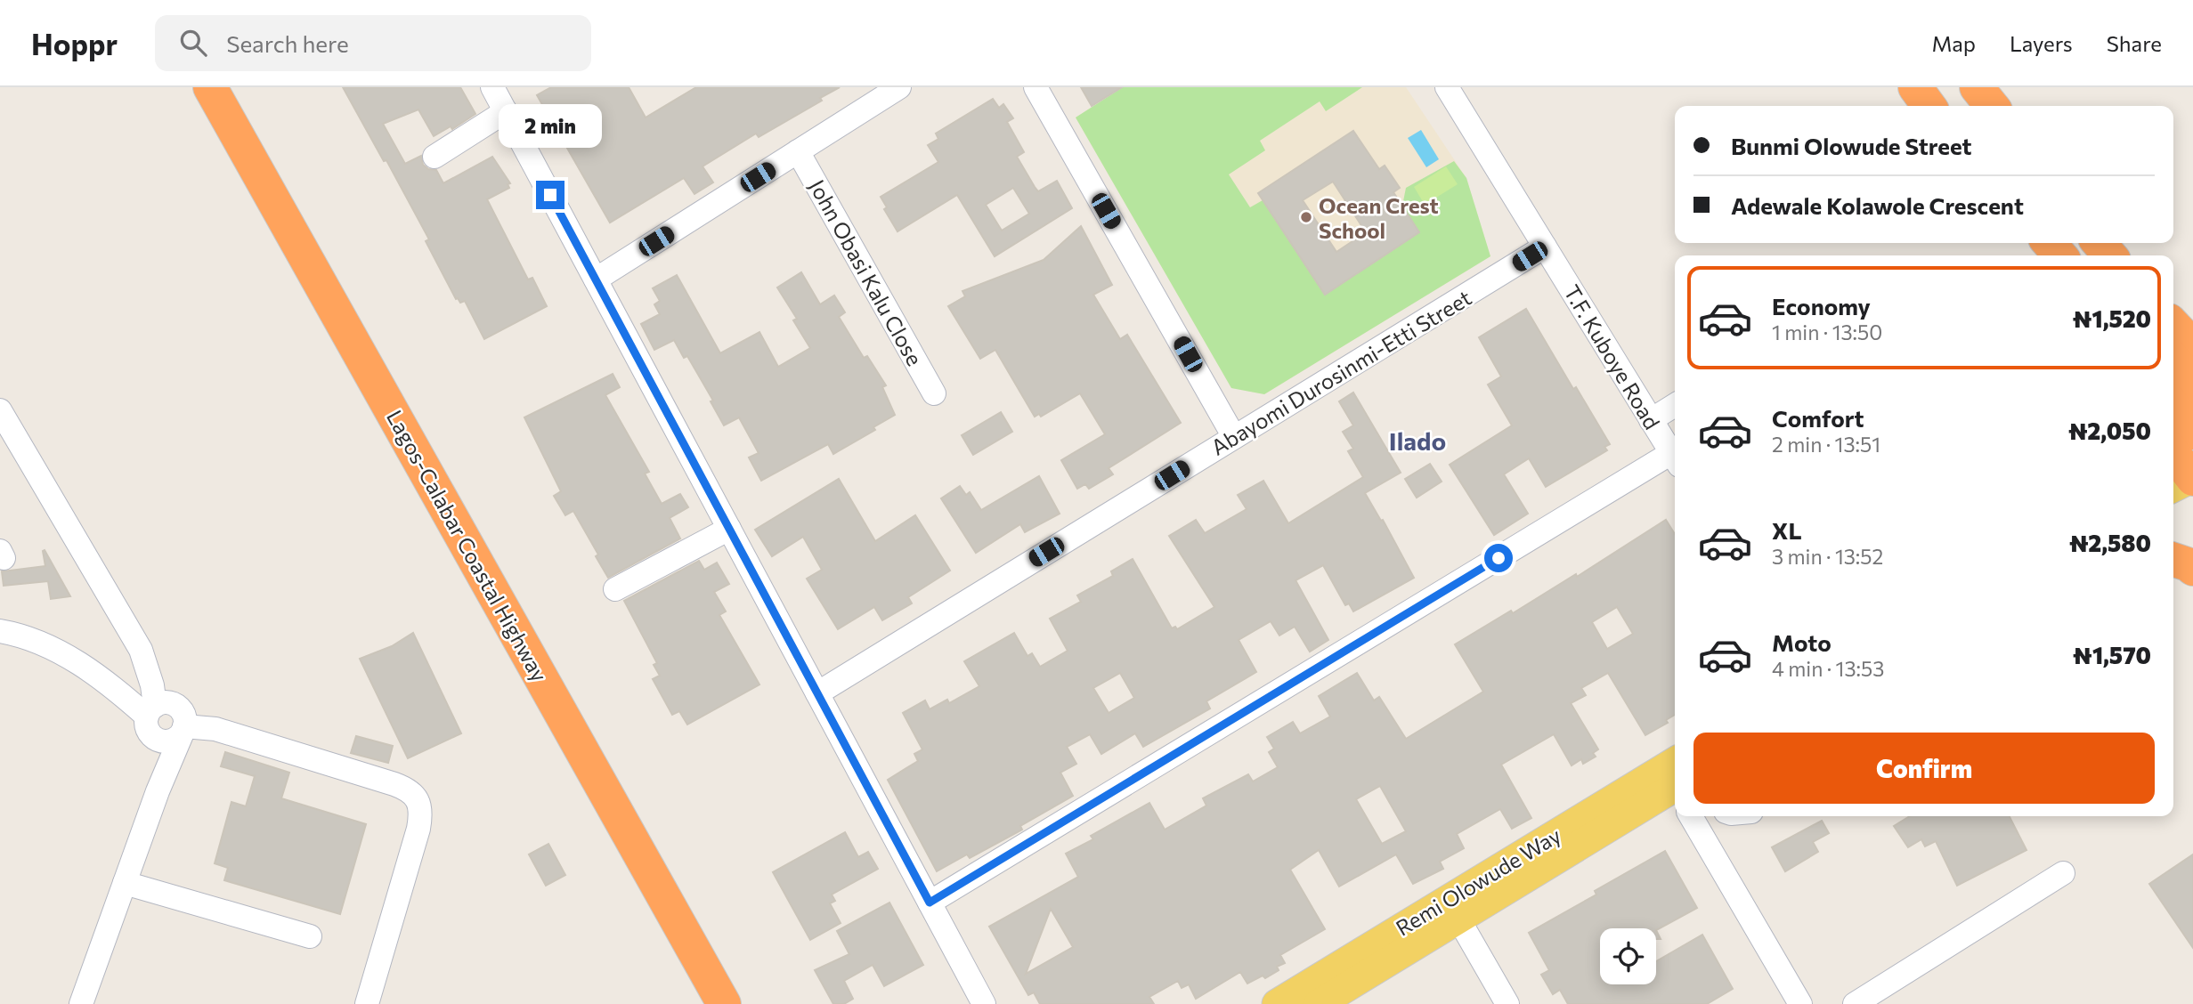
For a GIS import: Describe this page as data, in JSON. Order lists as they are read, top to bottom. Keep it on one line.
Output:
{"streets":{"highway":["Lagos-Calabar Coastal Highway"],"main road":["Remi Olowude Way"],"street":["John Obasi Kalu Close","T.F. Kuboye Road","Abayomi Durosinmi-Etti Street"]},"crossings":[["T.F. Kuboye Road","Abayomi Durosinmi-Etti Street"]],"districts":["Ilado"],"places":["Ocean Crest School"],"page":{"header":"Hoppr","search":"Search here","nav":["Map","Layers","Share"],"bubble":"2 min","banner":["Bunmi Olowude Street","Adewale Kolawole Crescent"],"list":[{"name":"Economy","note":"1 min · 13:50","value":"₦1,520"},{"name":"Comfort","note":"2 min · 13:51","value":"₦2,050"},{"name":"XL","note":"3 min · 13:52","value":"₦2,580"},{"name":"Moto","note":"4 min · 13:53","value":"₦1,570"}],"buttons":"Confirm"}}
